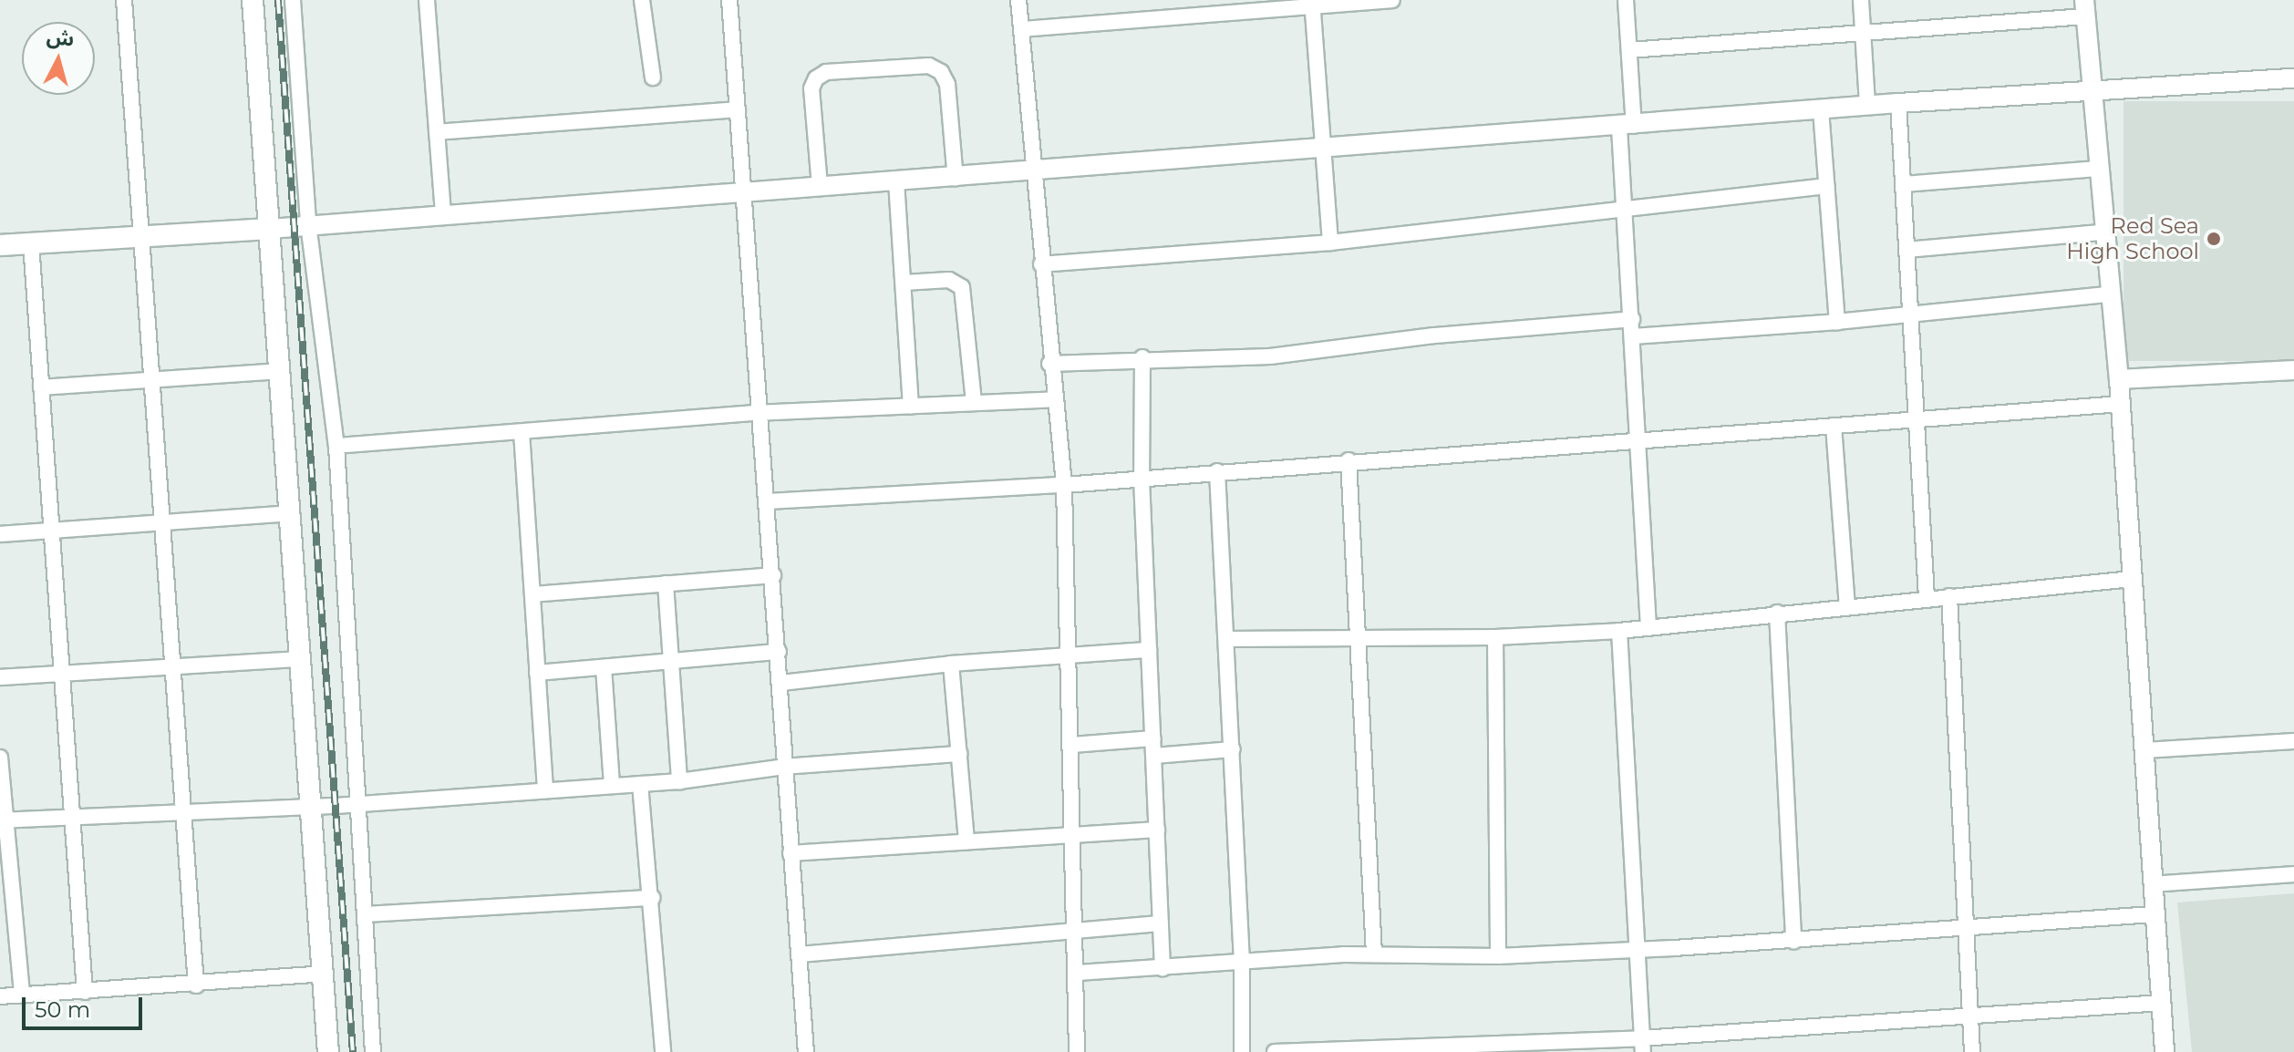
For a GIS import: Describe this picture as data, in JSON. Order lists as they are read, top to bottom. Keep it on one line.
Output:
{"places":["Red Sea High School"],"scale_bar":"50 m","north":"top"}
